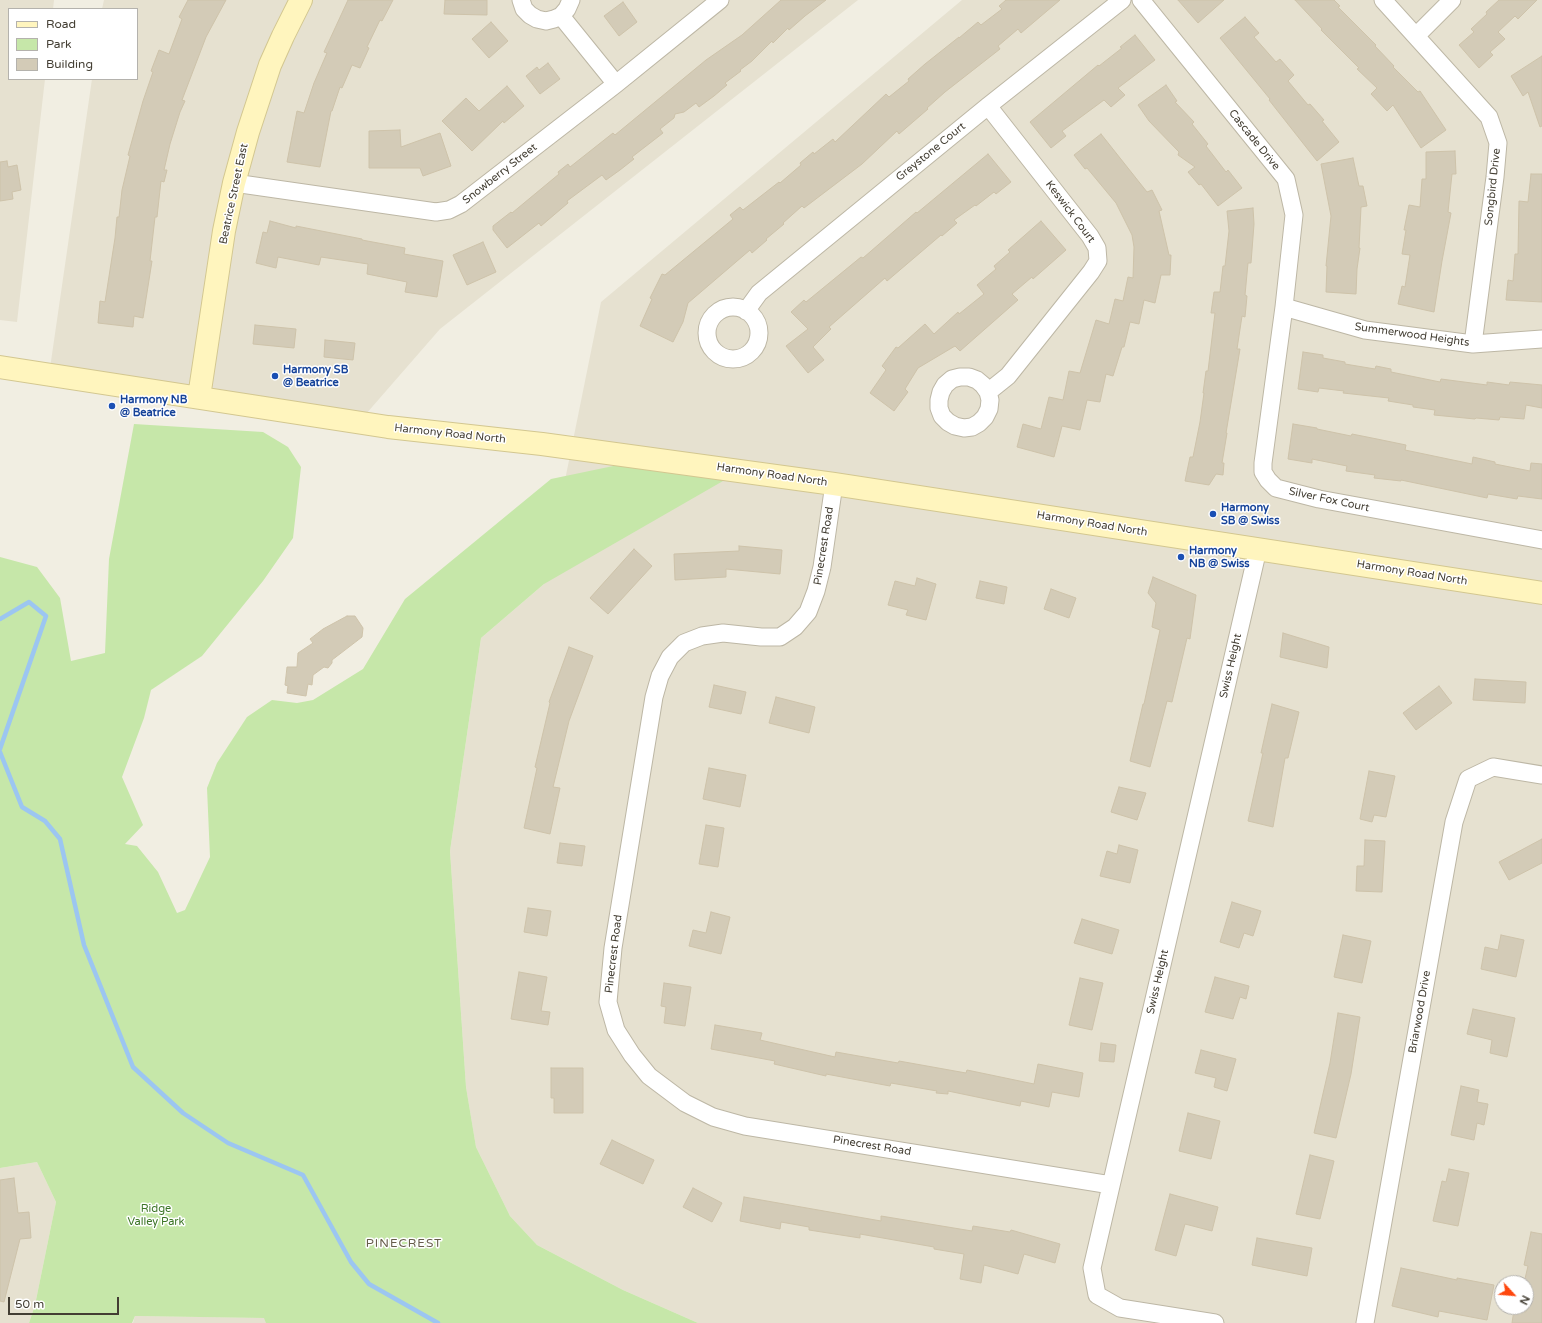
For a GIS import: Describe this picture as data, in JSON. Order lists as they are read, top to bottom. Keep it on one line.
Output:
{"streets":{"main road":["Beatrice Street East","Harmony Road North"],"street":["Cascade Drive","Greystone Court","Snowberry Street","Songbird Drive","Keswick Court","Summerwood Heights","Silver Fox Court","Pinecrest Road","Swiss Height","Briarwood Drive"]},"crossings":[["Cascade Drive","Summerwood Heights"],["Cascade Drive","Silver Fox Court"],["Greystone Court","Keswick Court"],["Snowberry Street","Beatrice Street East"],["Songbird Drive","Summerwood Heights"],["Beatrice Street East","Harmony Road North"],["Summerwood Heights","Silver Fox Court"],["Harmony Road North","Pinecrest Road"],["Harmony Road North","Swiss Height"],["Pinecrest Road","Swiss Height"]],"districts":["PINECREST"],"parks":["Ridge Valley Park"],"places":["Harmony SB @ Beatrice","Harmony NB @ Beatrice","Harmony SB @ Swiss","Harmony NB @ Swiss"],"legend":["Road","Park","Building"],"scale_bar":"50 m","north":"bottom right"}
